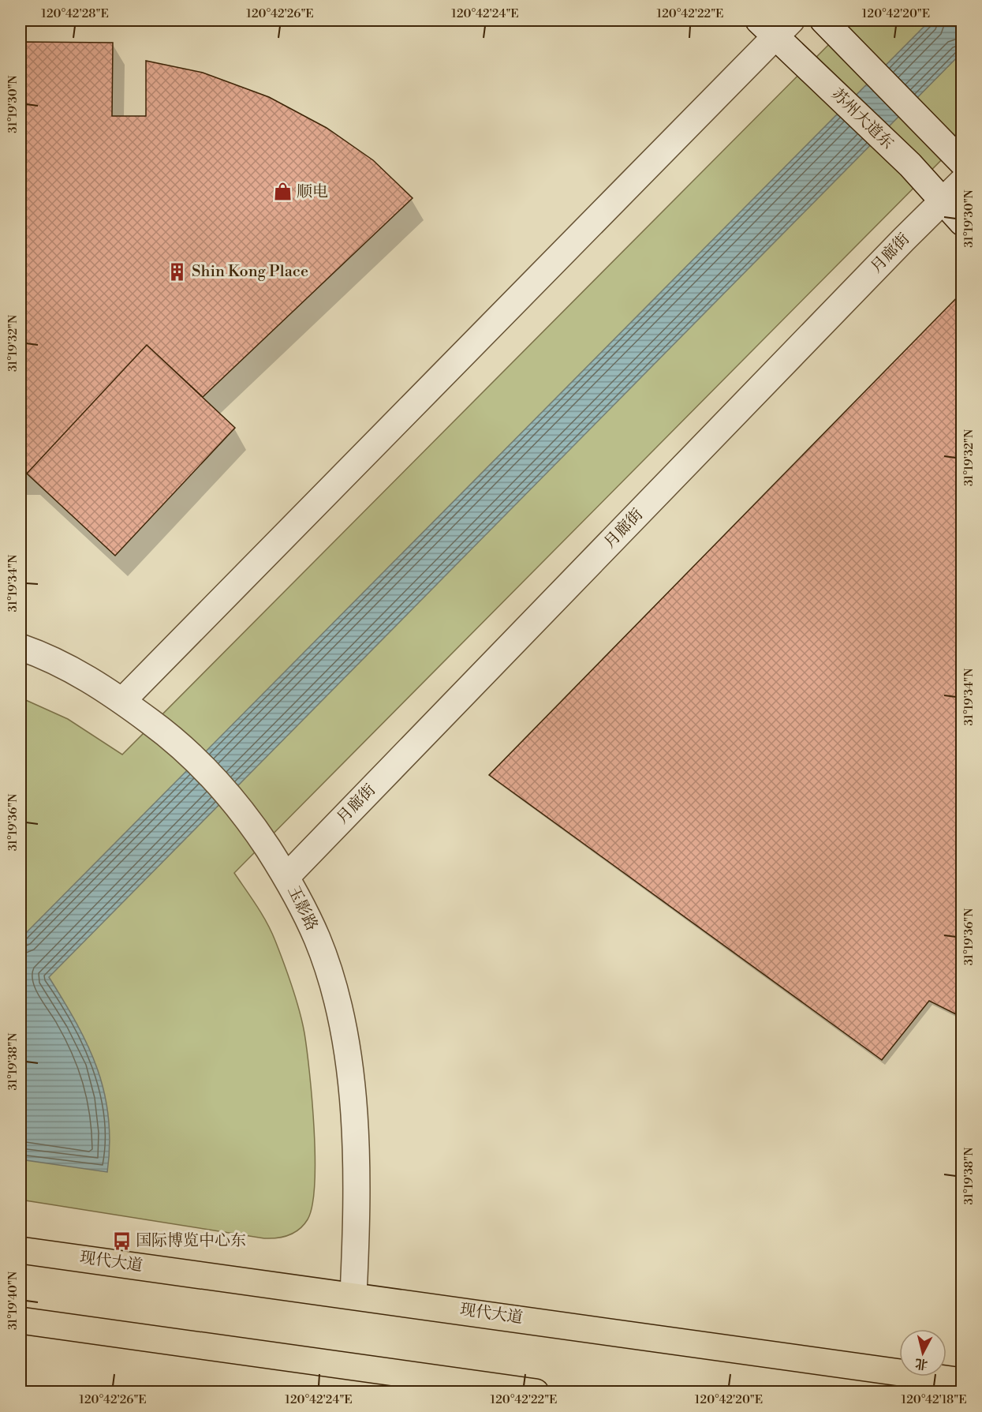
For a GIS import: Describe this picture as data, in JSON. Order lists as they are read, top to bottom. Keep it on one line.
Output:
{"streets":{"main road":["现代大道"],"street":["苏州大道东","月廊街","玉影路"]},"crossings":[["苏州大道东","月廊街"],["月廊街","玉影路"],["玉影路","现代大道"]],"places":{"shop":["顺电"],"building":["Shin Kong Place"],"bus stop":["国际博览中心东"]},"north":"bottom","coordinates":["120°42'28\"E","120°42'26\"E","120°42'24\"E","120°42'22\"E","120°42'20\"E","31°19'30\"N","31°19'32\"N","31°19'34\"N","31°19'36\"N","31°19'38\"N","31°19'40\"N","120°42'18\"E"]}
